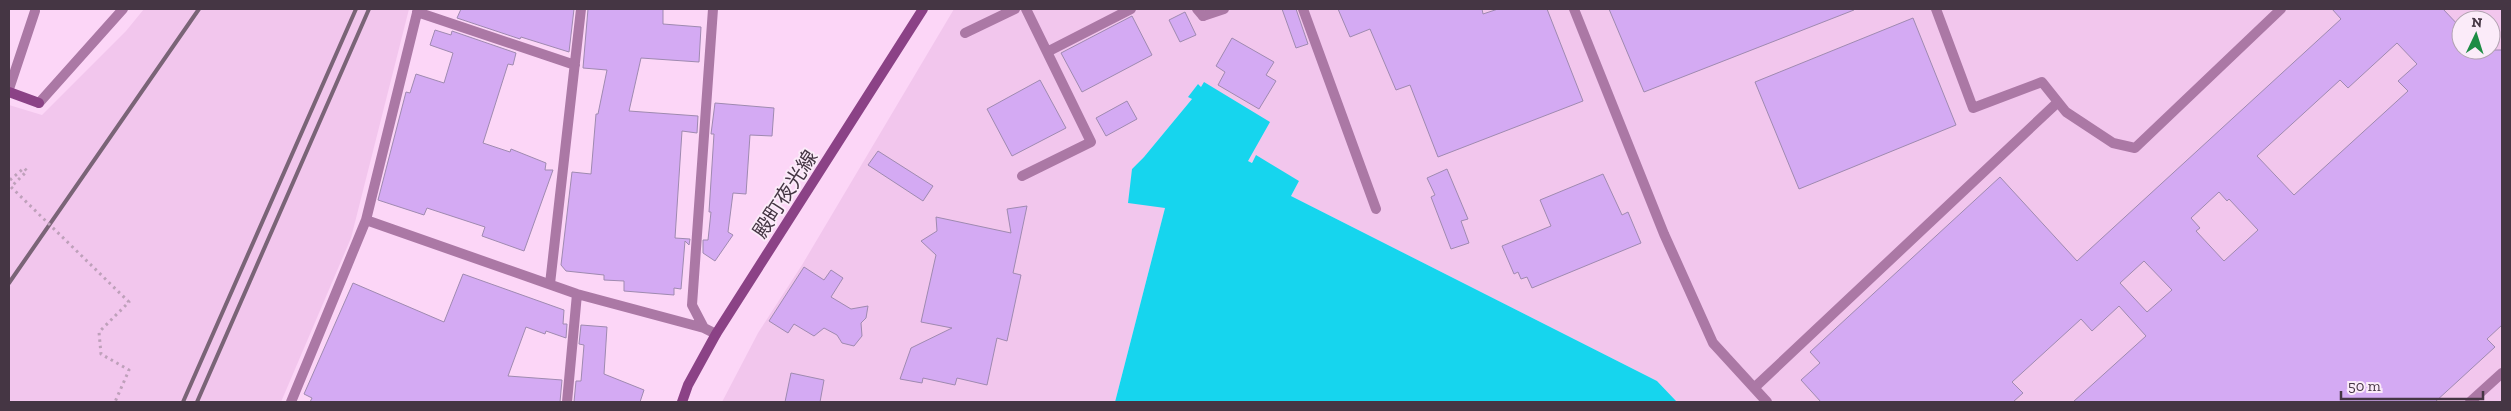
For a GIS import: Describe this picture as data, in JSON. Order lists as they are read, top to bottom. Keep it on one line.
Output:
{"streets":{"street":["殿町夜光線"]},"scale_bar":"50 m","north":"top"}
